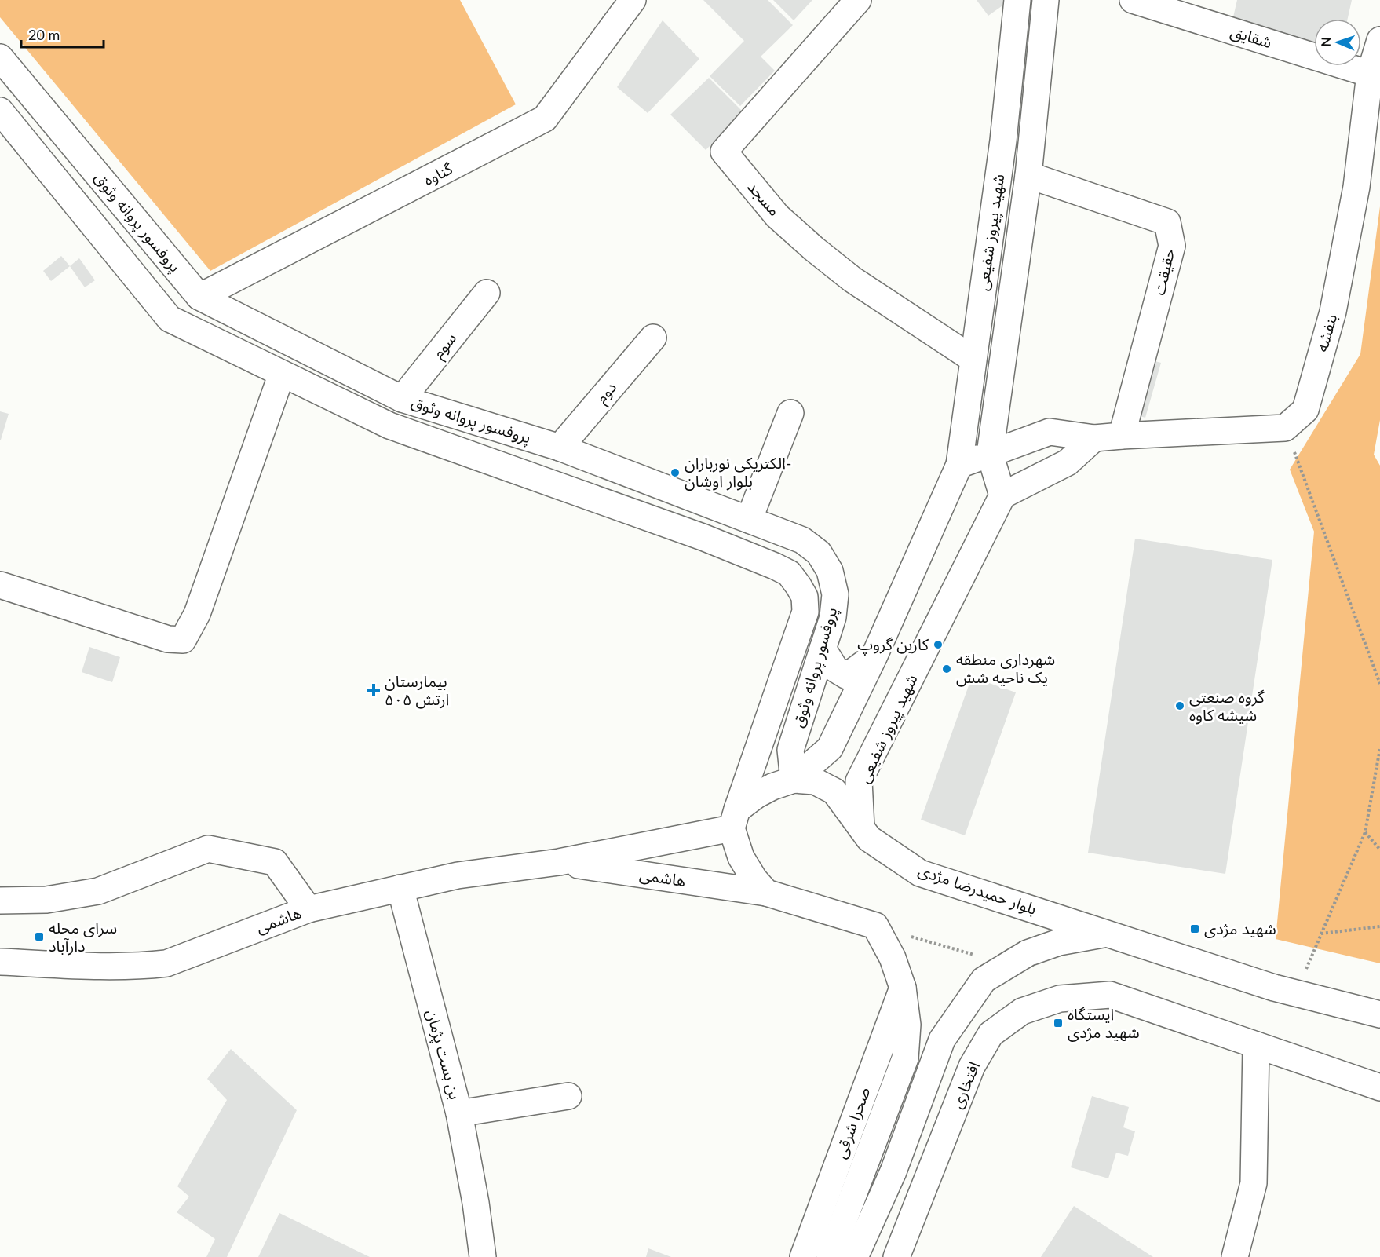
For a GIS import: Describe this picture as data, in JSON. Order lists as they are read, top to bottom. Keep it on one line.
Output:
{"streets":{"main road":["شقایق","گناوه","مسجد","پروفسور پروانه وثوق","شهید پیروز شفیعی","حقیقت","بنفشه","سوم","دوم","هاشمی","بلوار حمیدرضا مژدی","بن بست پژمان","افتخاری","صحرا شرقی"]},"crossings":[["شقایق","بنفشه"],["گناوه","پروفسور پروانه وثوق"],["مسجد","شهید پیروز شفیعی"],["پروفسور پروانه وثوق","شهید پیروز شفیعی"],["پروفسور پروانه وثوق","سوم"],["پروفسور پروانه وثوق","دوم"],["پروفسور پروانه وثوق","هاشمی"],["پروفسور پروانه وثوق","بلوار حمیدرضا مژدی"],["شهید پیروز شفیعی","حقیقت"],["شهید پیروز شفیعی","بلوار حمیدرضا مژدی"],["هاشمی","بلوار حمیدرضا مژدی"],["هاشمی","بن بست پژمان"]],"places":{"other":["الکتریکی نورباران- بلوار اوشان","کاربن گروپ","شهرداری منطقه یک ناحیه شش","گروه صنعتی شیشه کاوه"],"health":["بیمارستان ۵۰۵ ارتش"],"transit":["شهید مژدی","سرای محله دارآباد","ایستگاه شهید مژدی"]},"scale_bar":"20 m","north":"left"}
